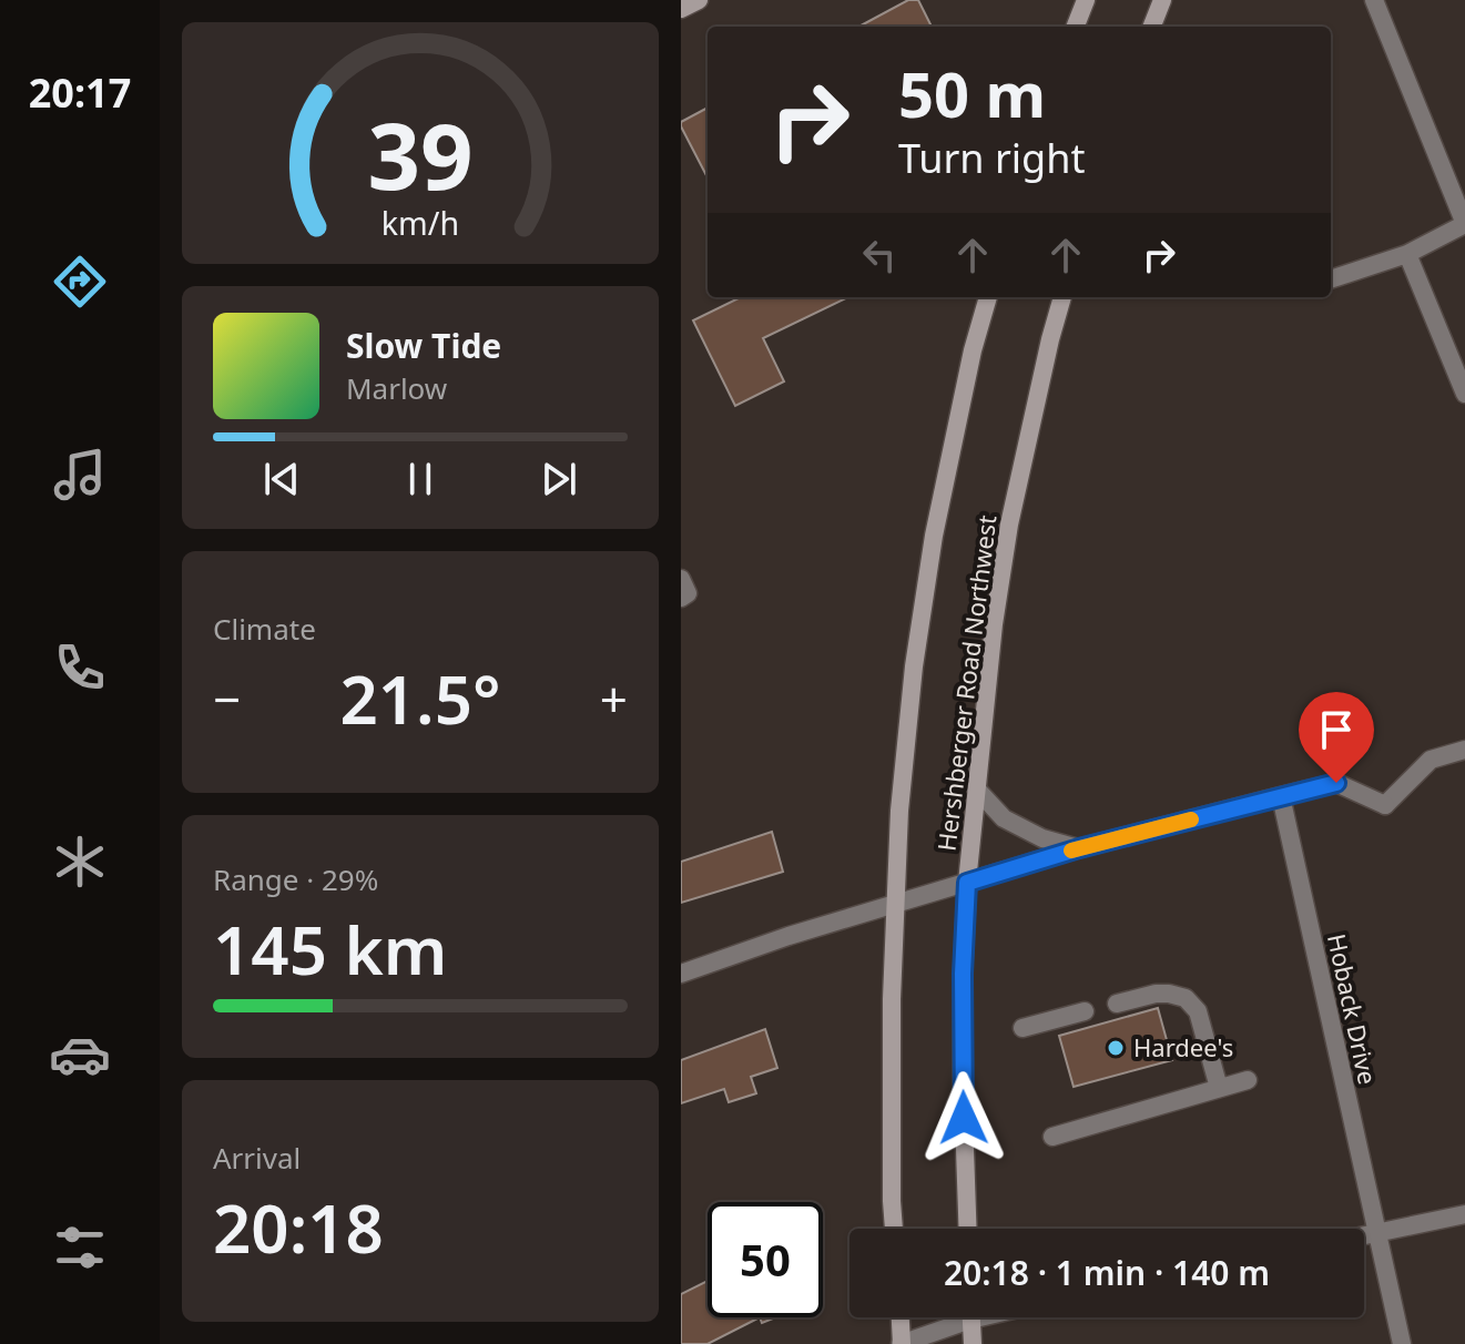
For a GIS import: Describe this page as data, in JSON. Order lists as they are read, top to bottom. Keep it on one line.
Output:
{"streets":{"main road":["Hershberger Road Northwest"],"street":["Hoback Drive"]},"places":["Hardee's"],"page":{"tabs":"20:17","turn":["50 m","Turn right"],"song":["Slow Tide","Marlow"],"tile":["Climate",["Range · 29%","145 km"],["Arrival","20:18"]],"heat":["−","21.5°","+"],"limit":"50","trip":"20:18 · 1 min · 140 m","gauge":["39","km/h"]}}
